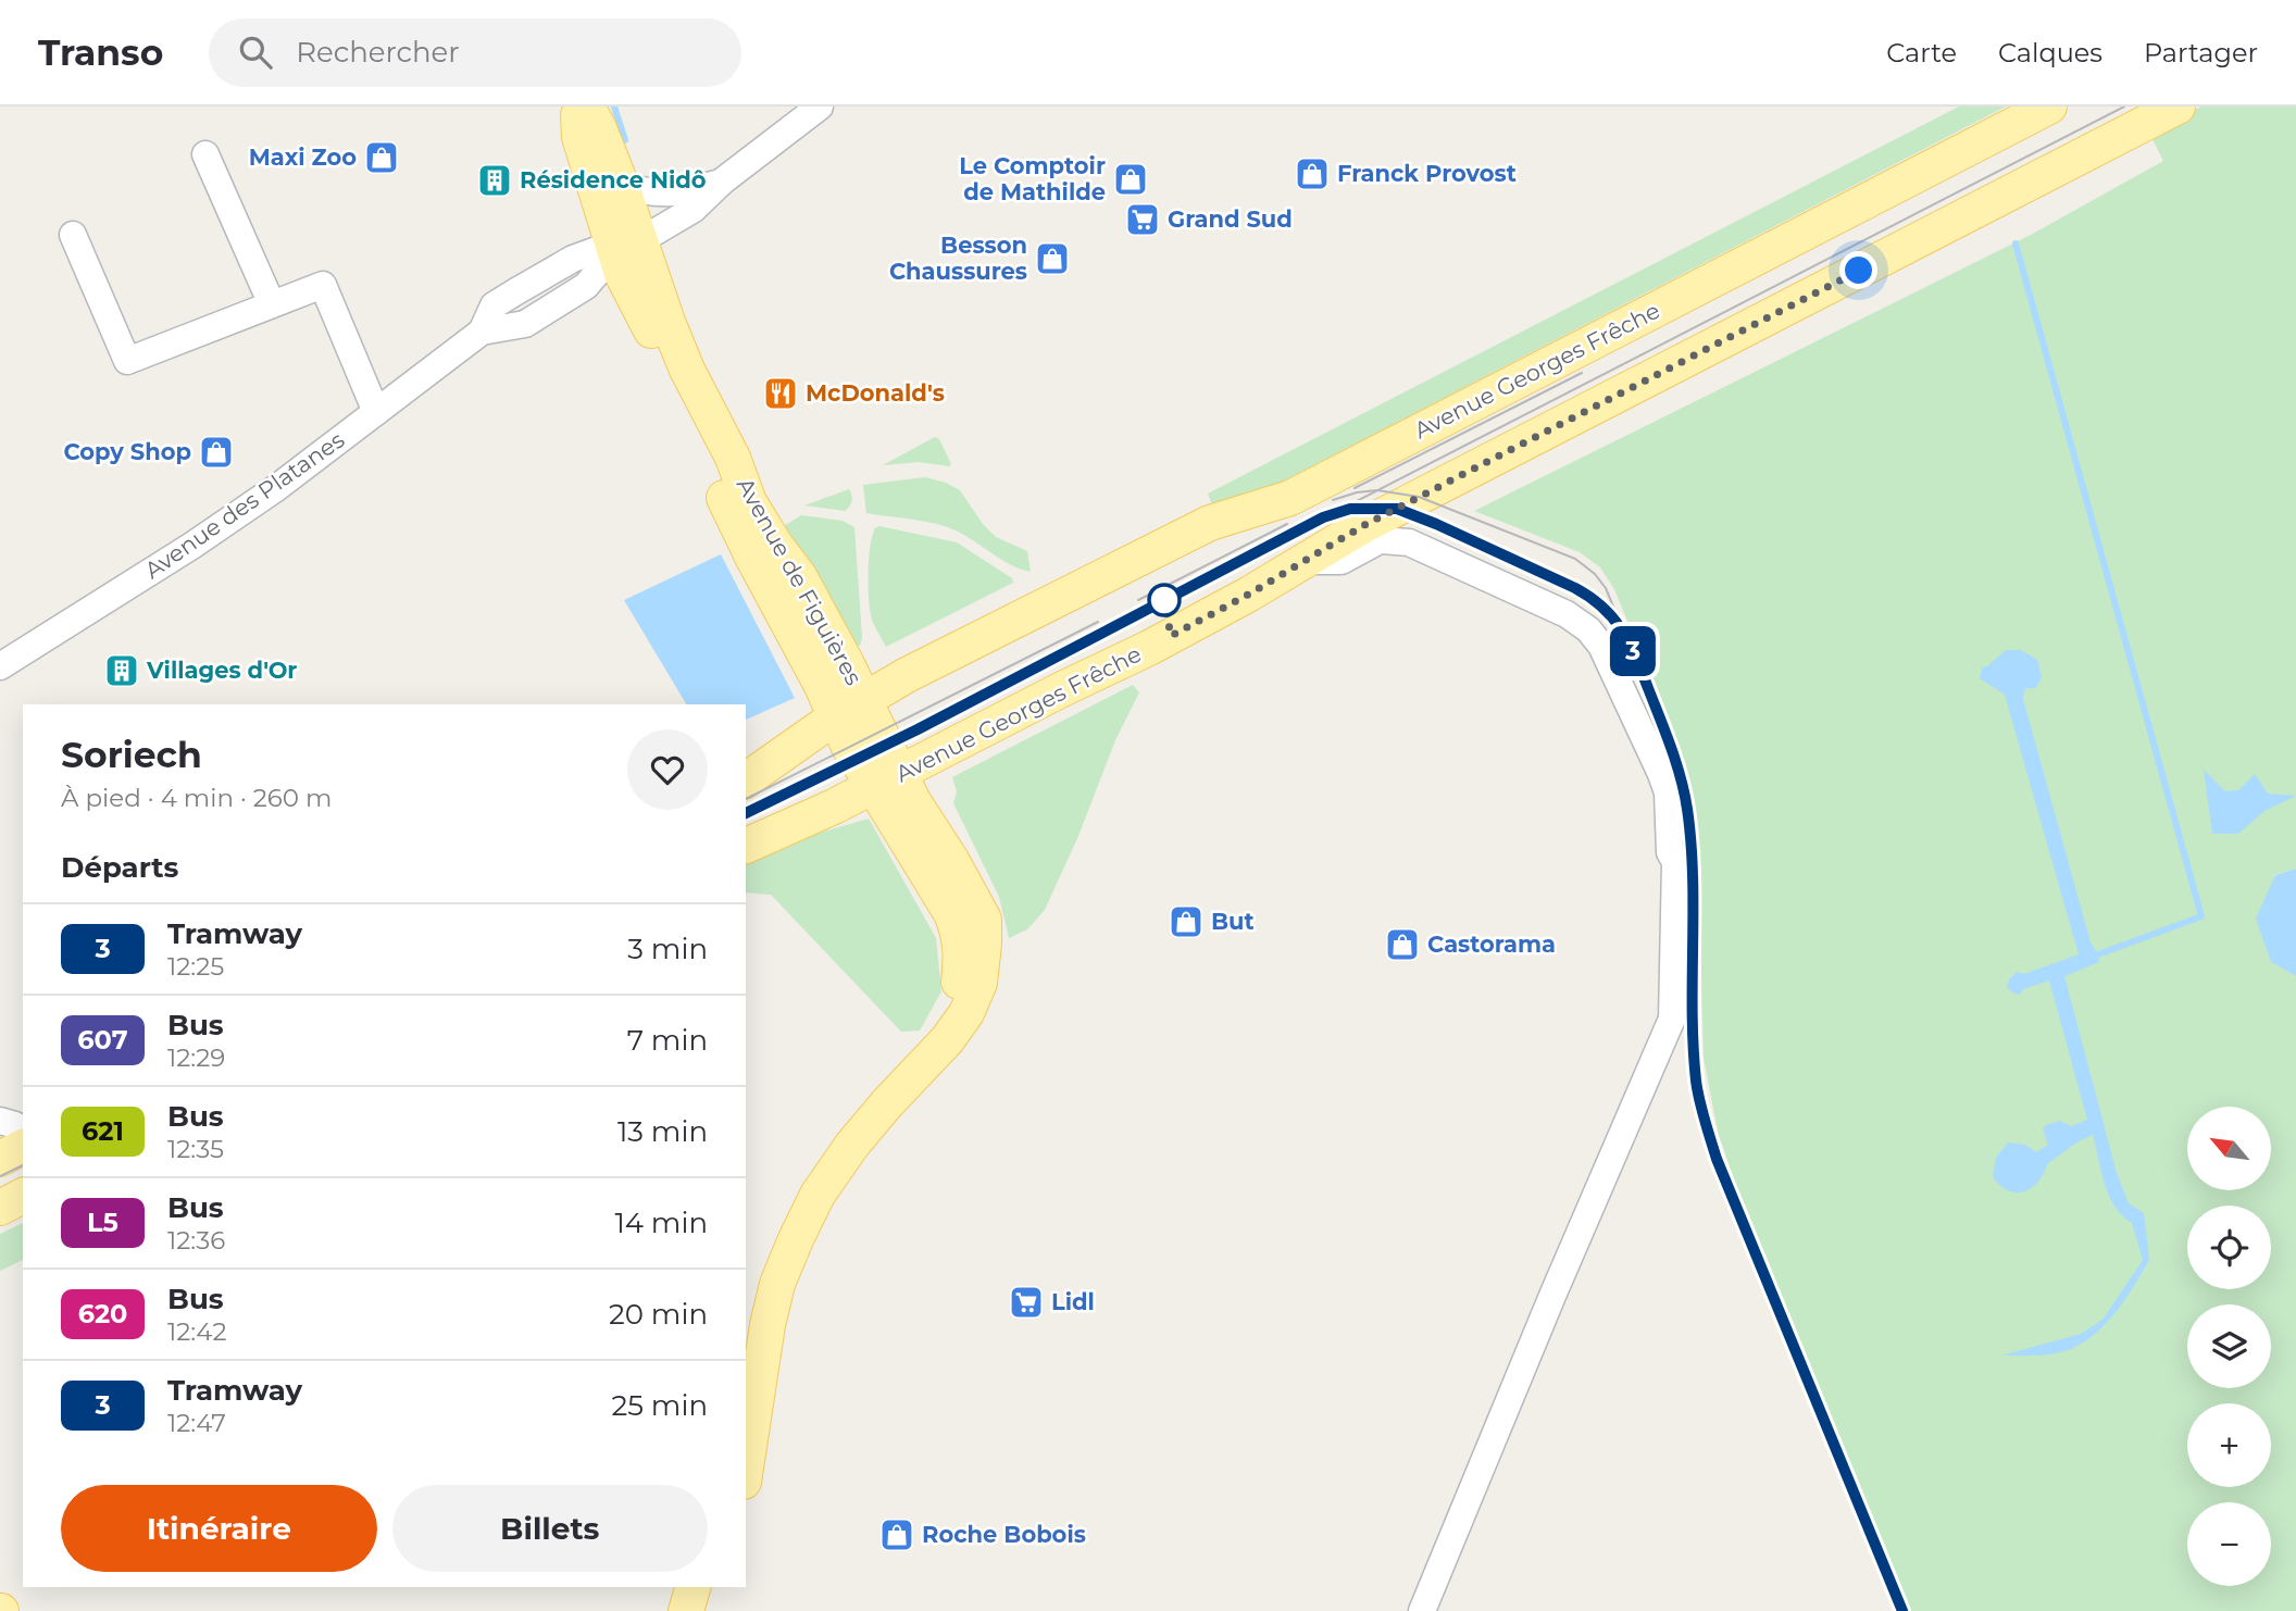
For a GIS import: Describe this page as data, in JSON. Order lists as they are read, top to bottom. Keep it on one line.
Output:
{"streets":{"main road":["Avenue Georges Frêche","Avenue de Figuières"],"street":["Avenue des Platanes"]},"crossings":[["Avenue Georges Frêche","Avenue de Figuières"],["Avenue des Platanes","Avenue de Figuières"]],"places":{"shop":["Maxi Zoo","Franck Provost","Le Comptoir de Mathilde","Besson Chaussures","Copy Shop","But","Castorama","Roche Bobois"],"building":["Résidence Nidô","Villages d'Or"],"supermarket":["Grand Sud","Lidl"],"restaurant":["McDonald's"]},"lines":["tram line 3"],"north":"top left","page":{"header":"Transo","search":"Rechercher","nav":["Carte","Calques","Partager"],"on_map":"3","heading":[["Soriech","À pied · 4 min · 260 m"],"Départs"],"list":[{"mark":"3","name":"Tramway","note":"12:25","value":"3 min"},{"mark":"607","name":"Bus","note":"12:29","value":"7 min"},{"mark":"621","name":"Bus","note":"12:35","value":"13 min"},{"mark":"L5","name":"Bus","note":"12:36","value":"14 min"},{"mark":"620","name":"Bus","note":"12:42","value":"20 min"},{"mark":"3","name":"Tramway","note":"12:47","value":"25 min"}],"map_buttons":["+","−"],"buttons":["Itinéraire","Billets"]}}
